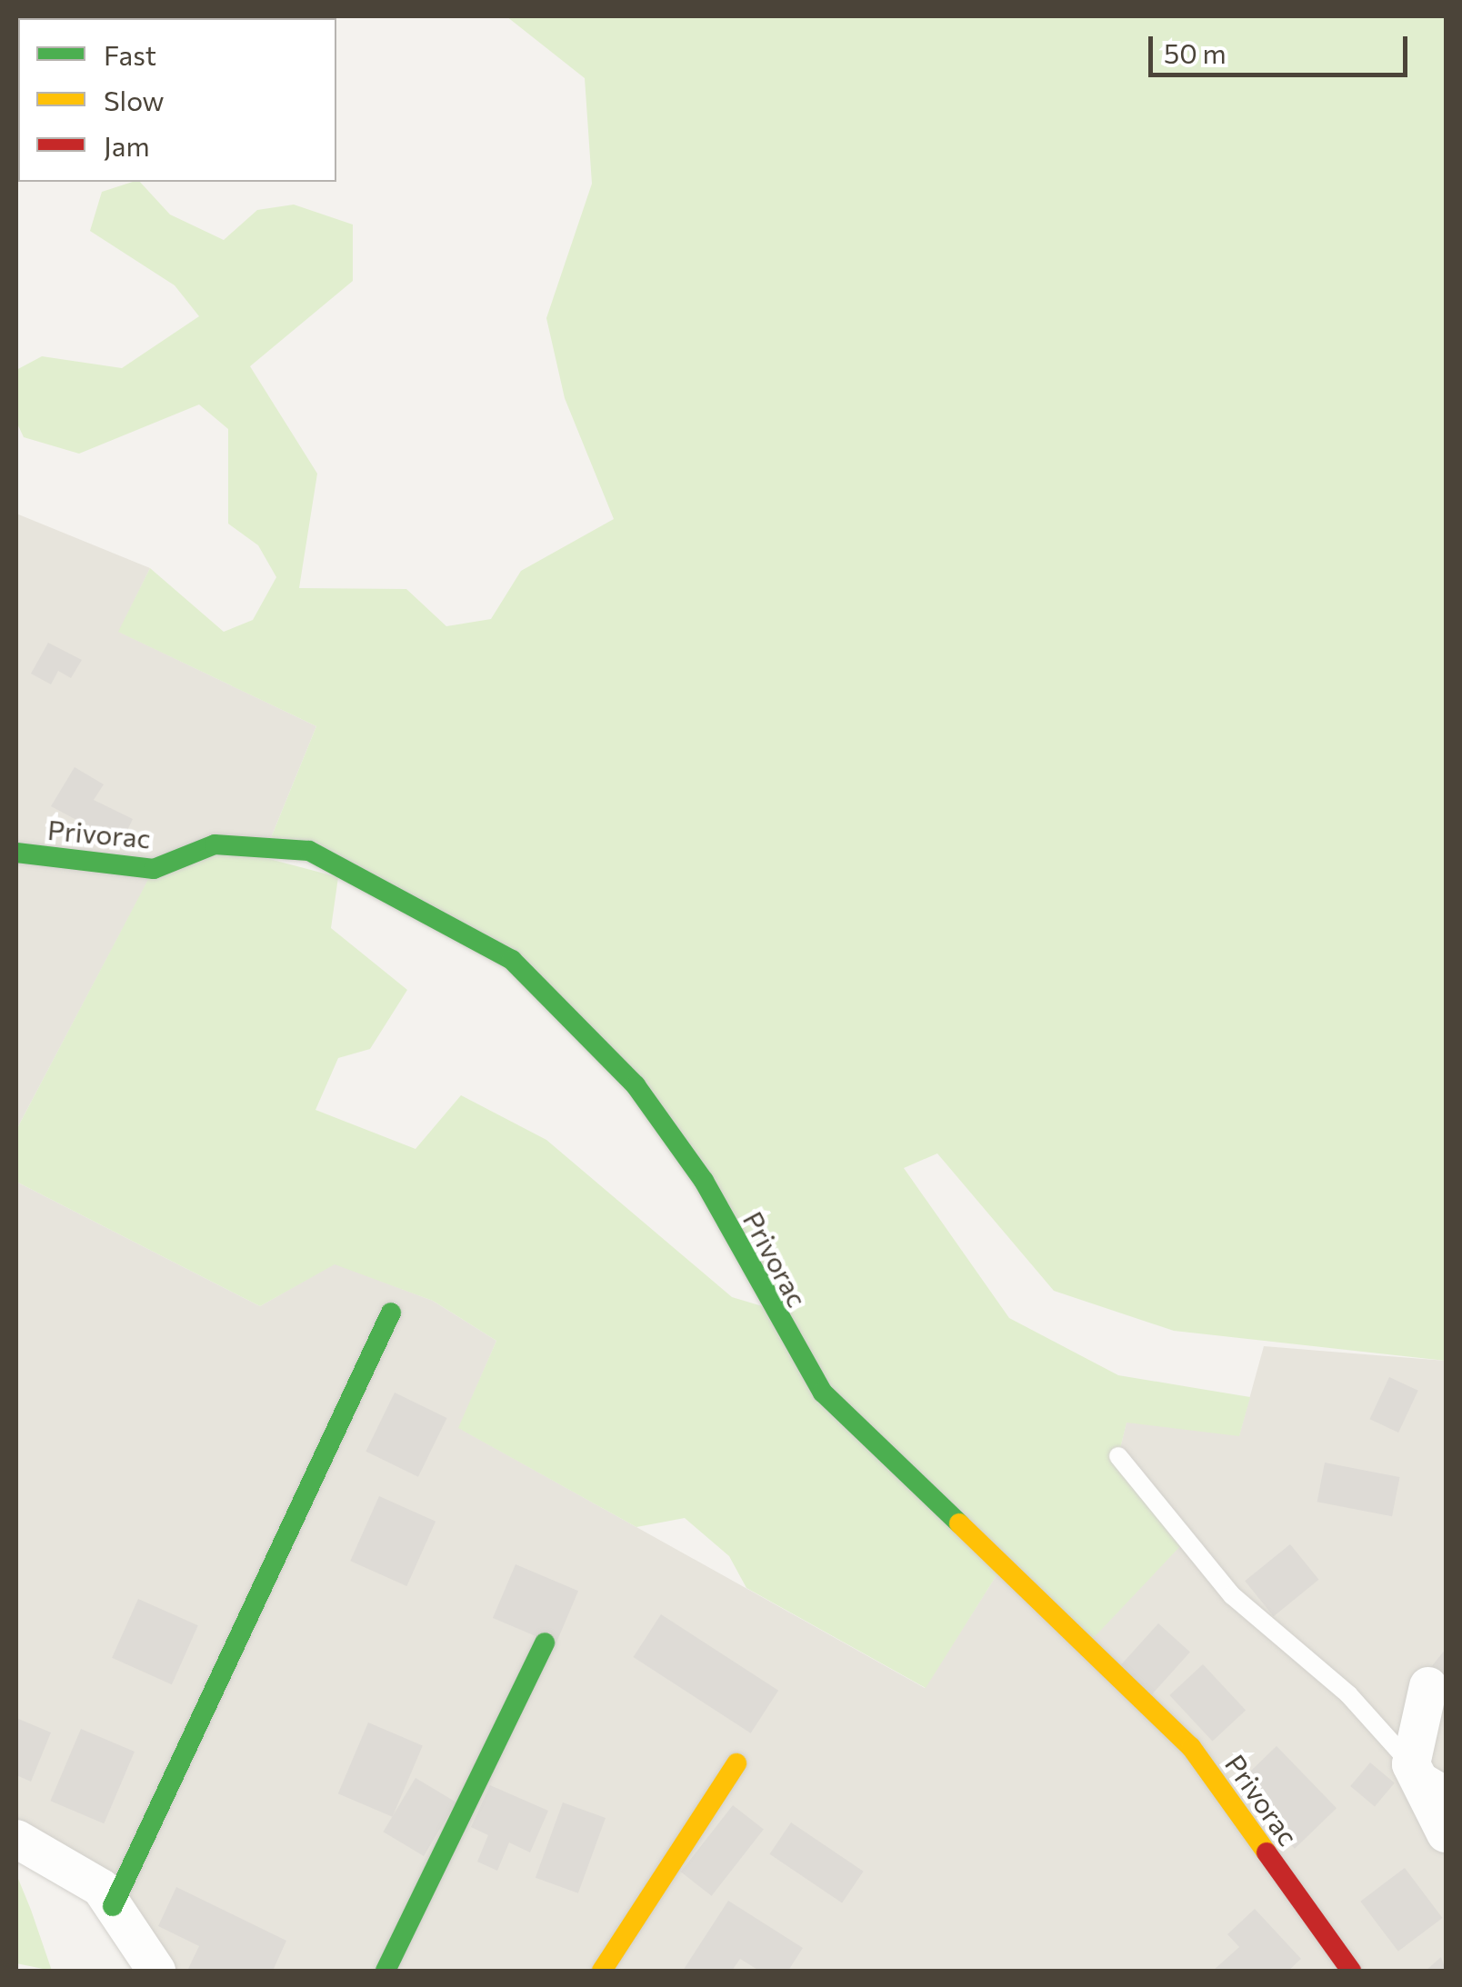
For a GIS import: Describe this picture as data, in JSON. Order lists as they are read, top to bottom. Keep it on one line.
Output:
{"streets":{"street":["Privorac"]},"legend":["Fast","Slow","Jam"],"scale_bar":"50 m"}
